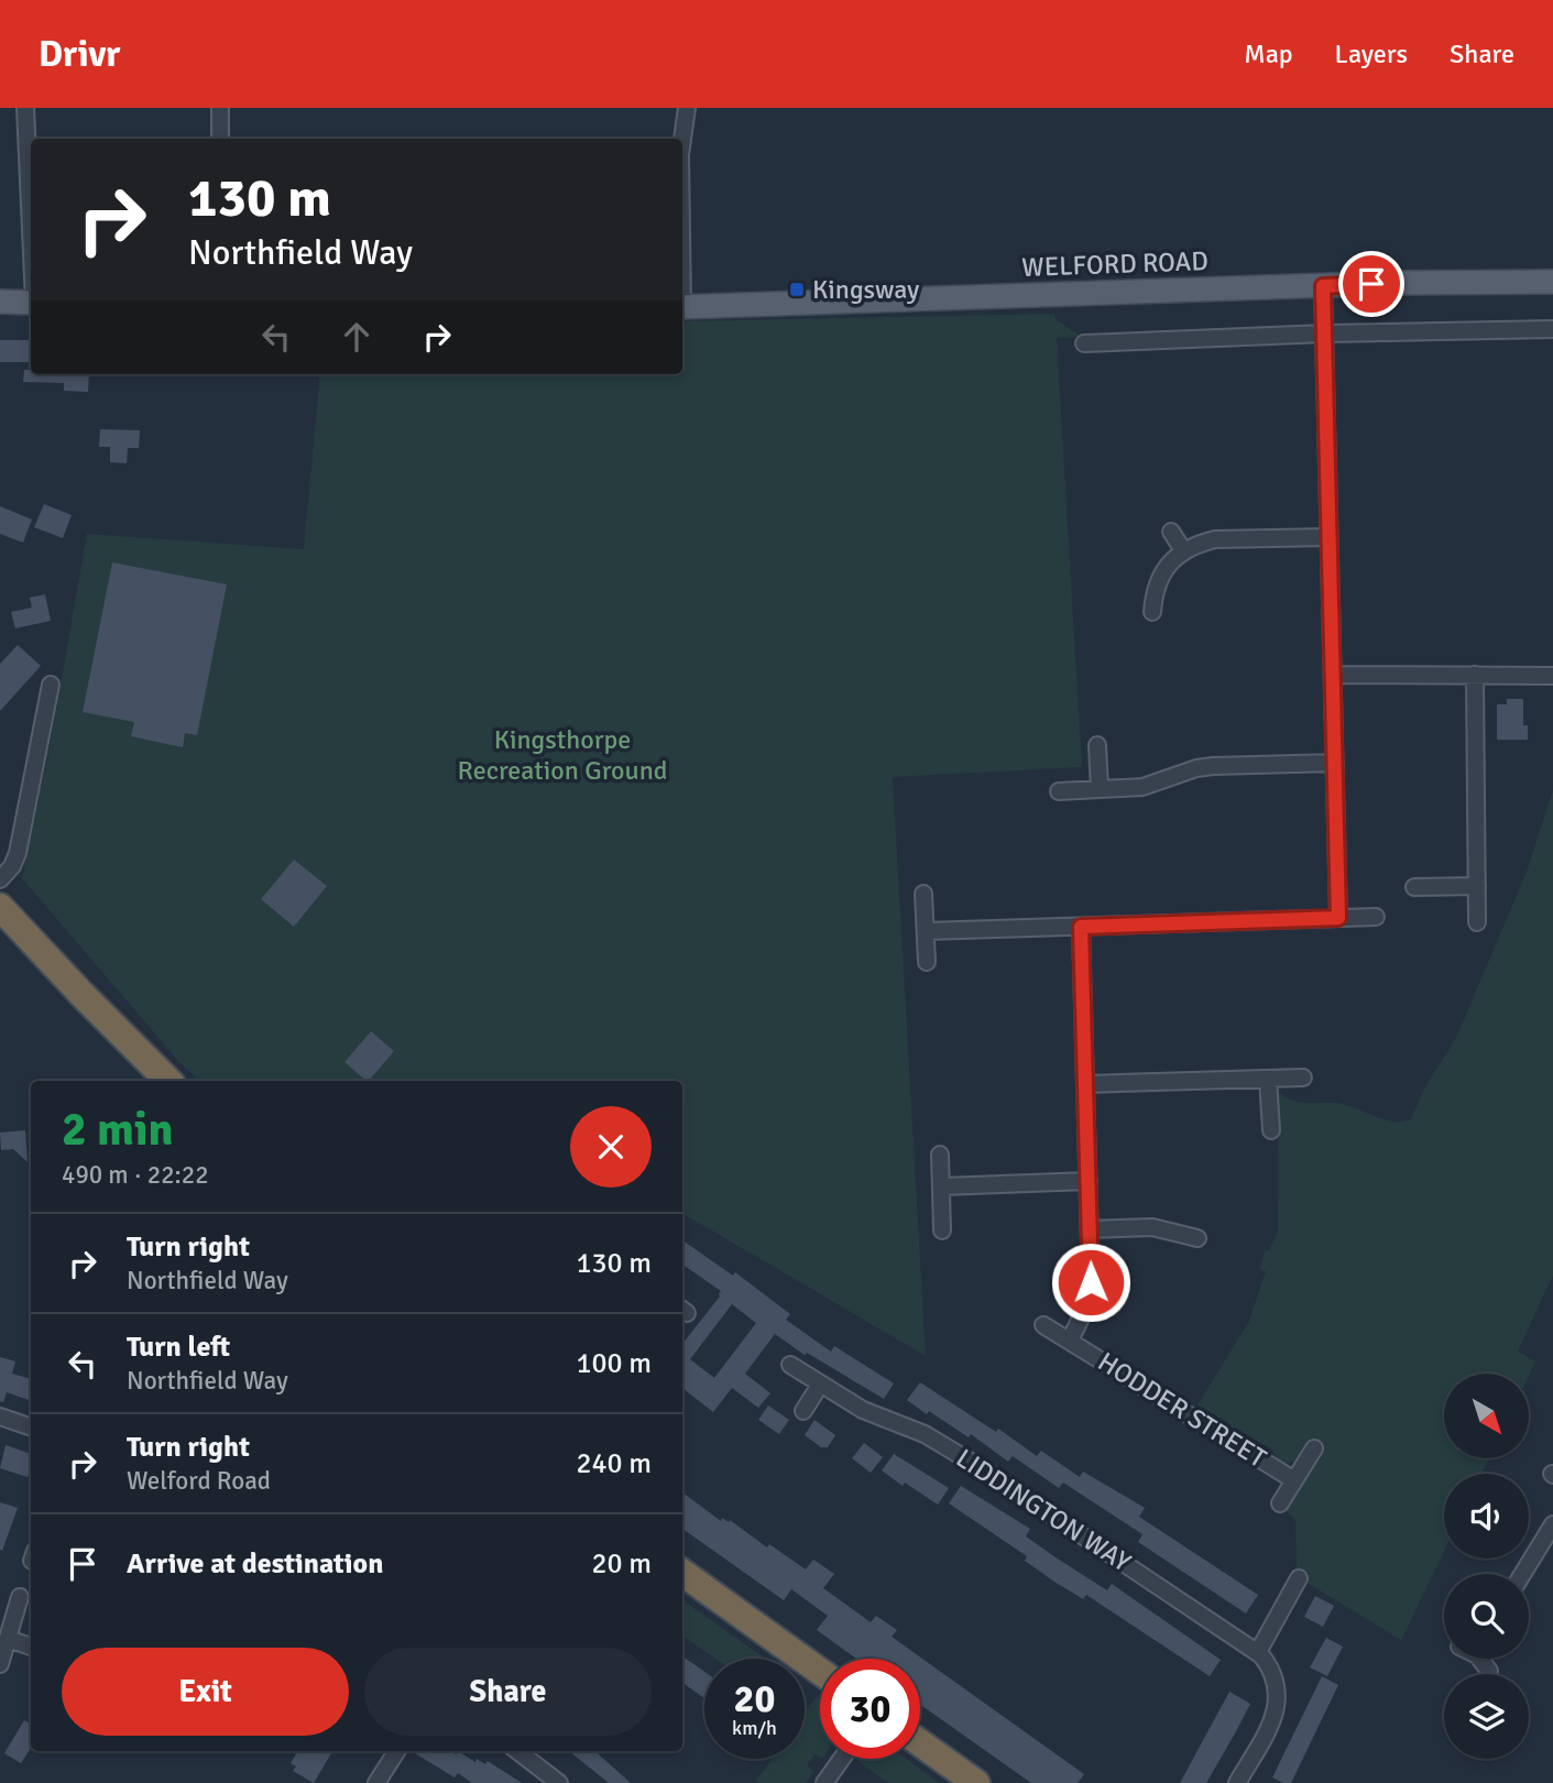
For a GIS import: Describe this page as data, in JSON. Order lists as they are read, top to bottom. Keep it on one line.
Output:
{"streets":{"main road":["WELFORD ROAD"],"street":["HODDER STREET","LIDDINGTON WAY"]},"parks":["Kingsthorpe Recreation Ground"],"places":{"transit":["Kingsway"]},"north":"bottom right","page":{"header":"Drivr","nav":["Map","Layers","Share"],"turn":["130 m","Northfield Way"],"heading":["2 min","490 m · 22:22"],"list":[{"name":"Turn right","note":"Northfield Way","value":"130 m"},{"name":"Turn left","note":"Northfield Way","value":"100 m"},{"name":"Turn right","note":"Welford Road","value":"240 m"},{"name":"Arrive at destination","value":"20 m"}],"buttons":["Exit","Share"],"speed":"20 km/h","limit":"30"}}
